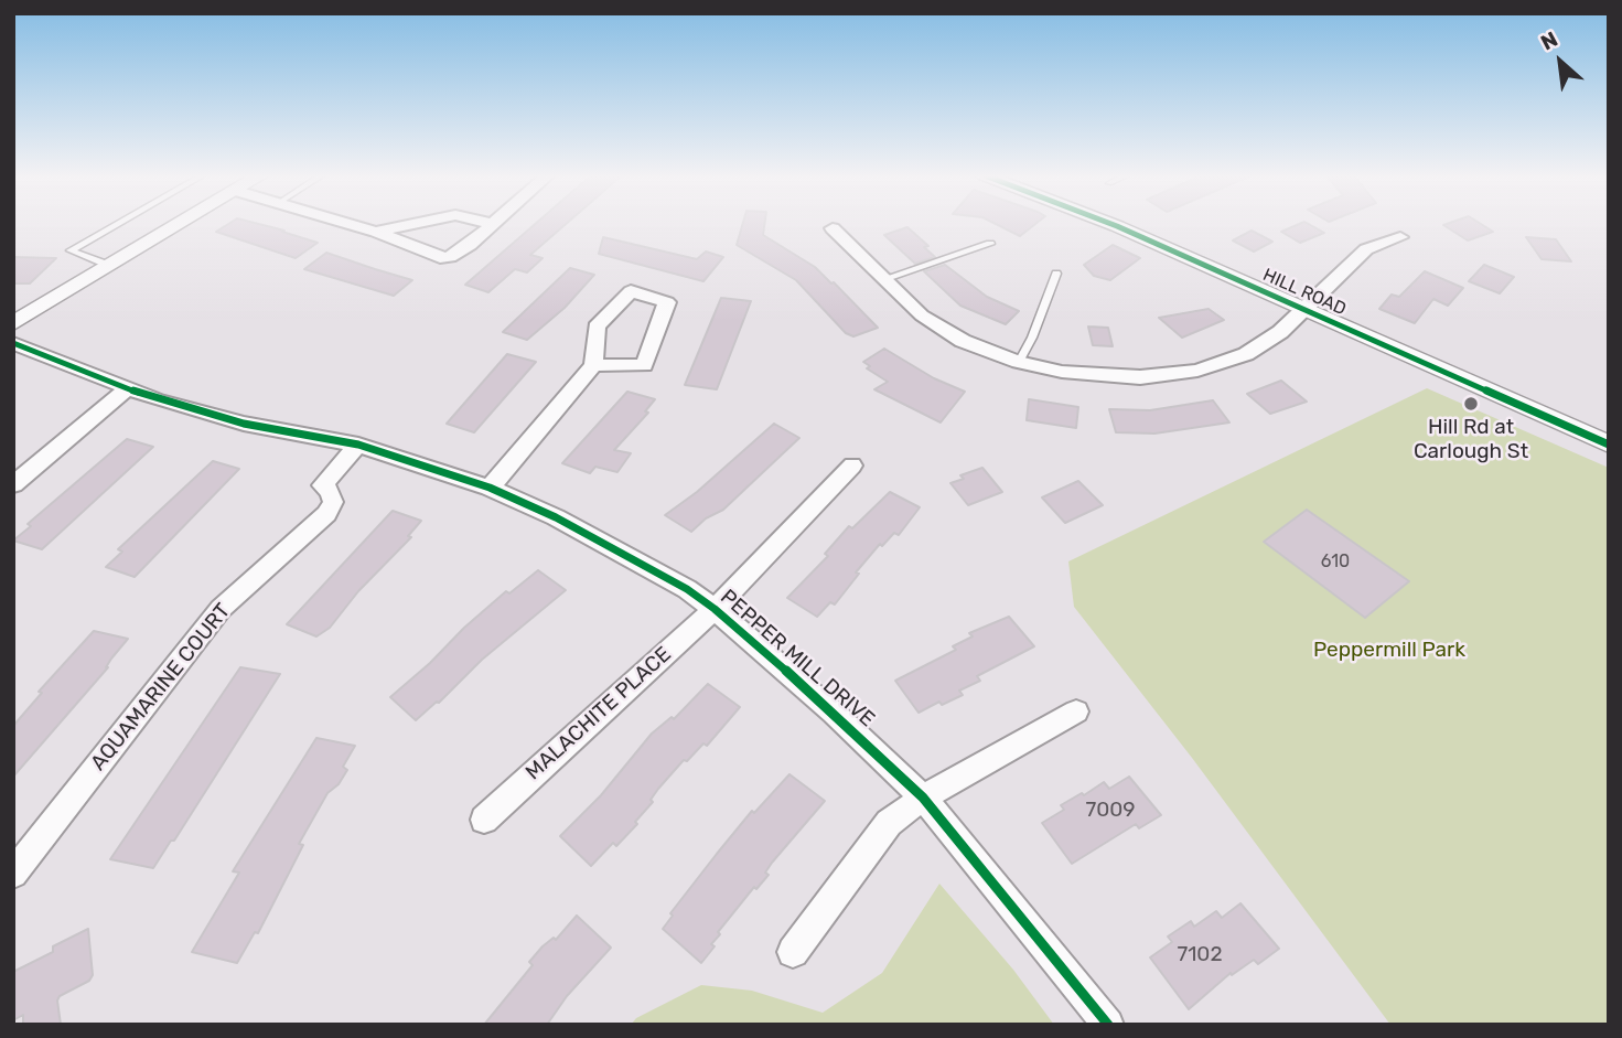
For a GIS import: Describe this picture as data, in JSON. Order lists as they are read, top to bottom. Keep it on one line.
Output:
{"streets":{"street":["HILL ROAD","PEPPER MILL DRIVE","AQUAMARINE COURT","MALACHITE PLACE"]},"crossings":[["PEPPER MILL DRIVE","AQUAMARINE COURT"],["PEPPER MILL DRIVE","MALACHITE PLACE"]],"parks":["Peppermill Park"],"places":["Hill Rd at Carlough St"],"house_numbers":["610","7009","7102"],"north":"top left"}
